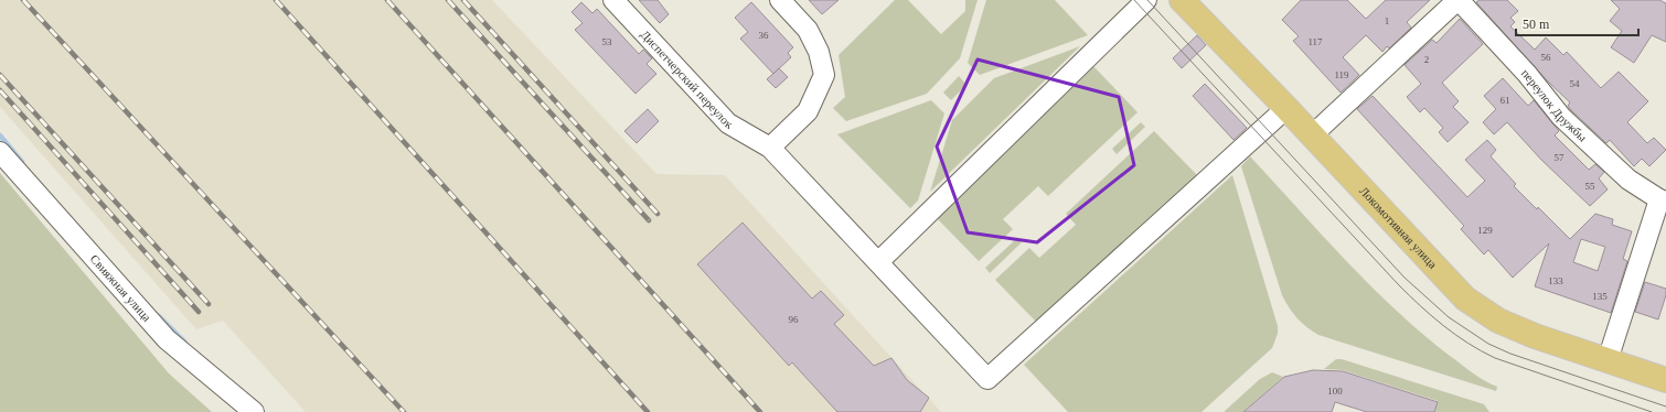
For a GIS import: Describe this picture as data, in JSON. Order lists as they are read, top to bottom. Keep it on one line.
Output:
{"streets":{"main road":["Локомотивная улица"],"street":["Диспетчерский переулок","переулок Дружбы","Свияжная улица"]},"crossings":[["Диспетчерский переулок","Локомотивная улица"],["переулок Дружбы","Локомотивная улица"]],"house_numbers":["1","36","53","117","56","2","119","54","61","57","55","129","133","135","96","100"],"scale_bar":"50 m"}
